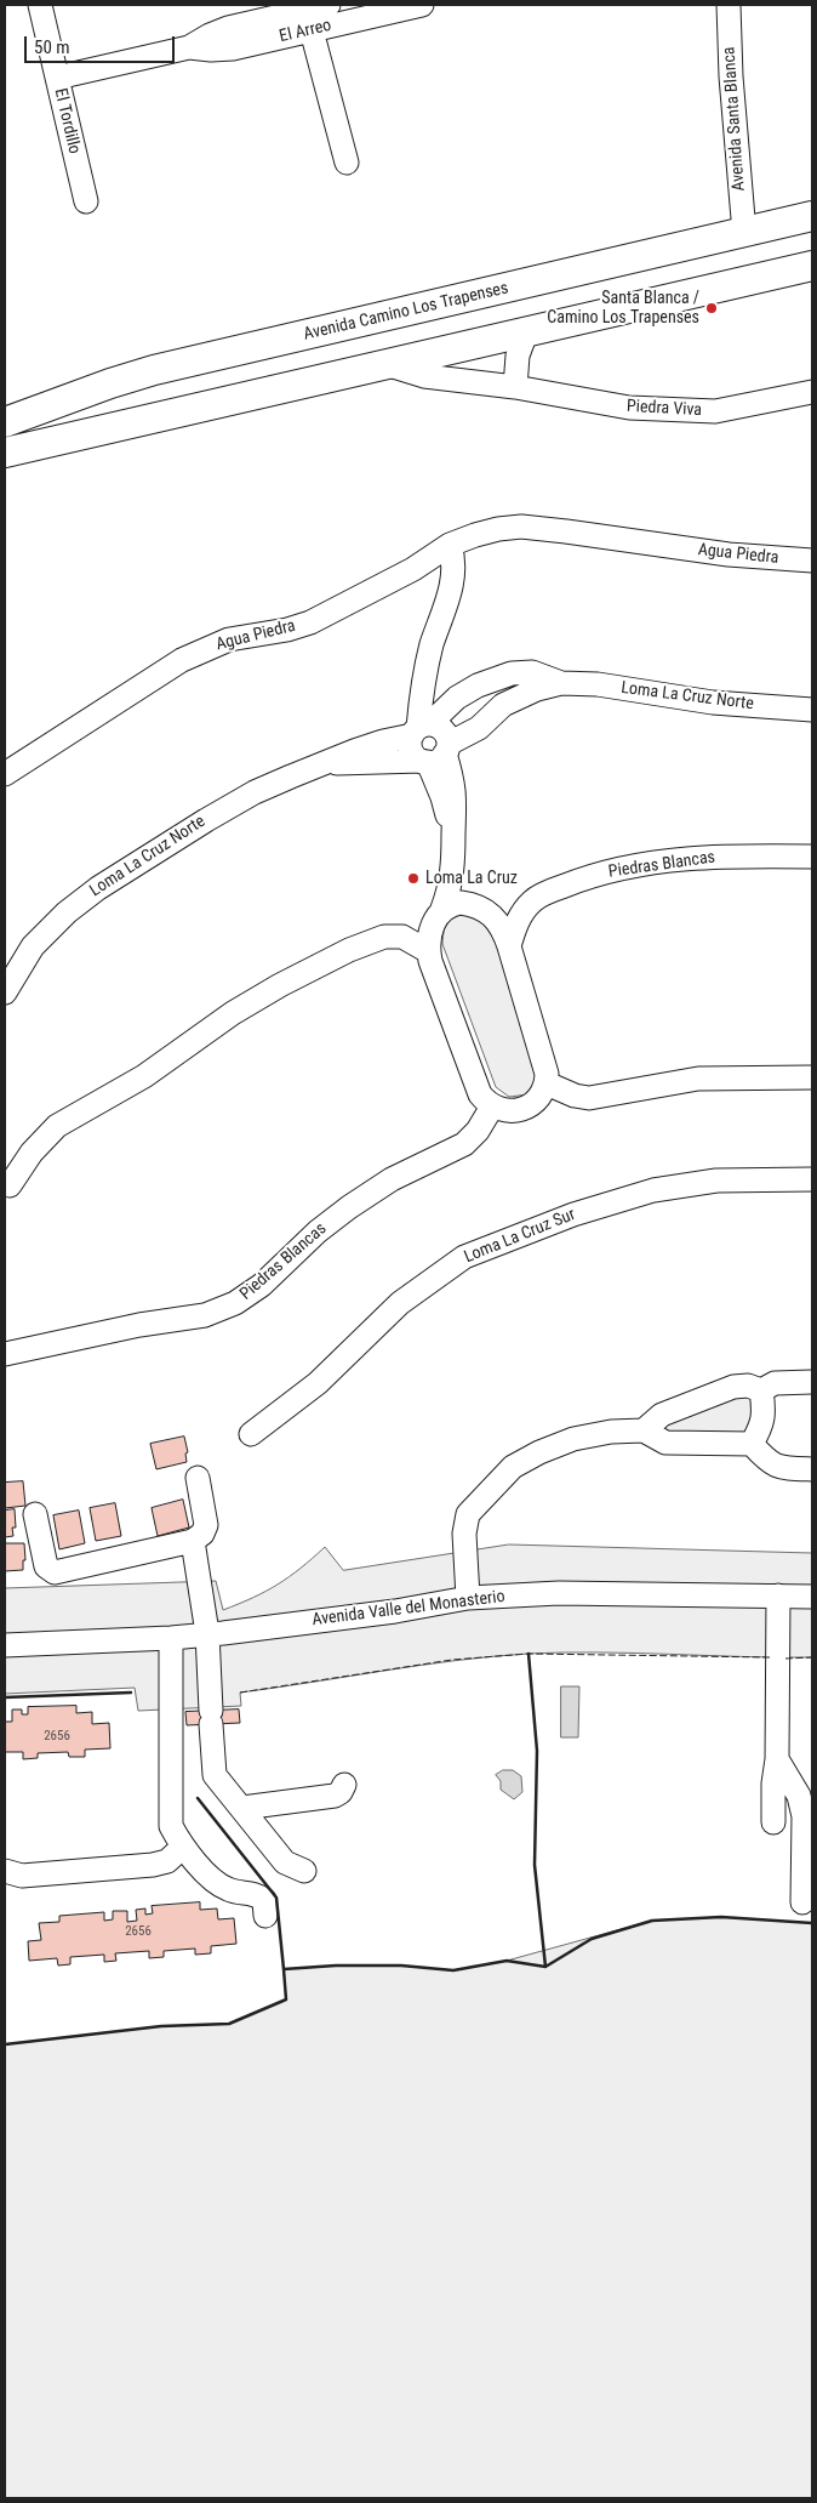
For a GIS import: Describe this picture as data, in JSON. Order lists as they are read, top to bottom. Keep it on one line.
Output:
{"streets":{"main road":["Avenida Camino Los Trapenses"],"street":["El Arreo","Avenida Santa Blanca","El Tordillo","Piedra Viva","Agua Piedra","Loma La Cruz Norte","Piedras Blancas","Loma La Cruz Sur","Avenida Valle del Monasterio"]},"crossings":[["El Arreo","El Tordillo"],["Avenida Santa Blanca","Avenida Camino Los Trapenses"]],"places":["Santa Blanca / Camino Los Trapenses","Loma La Cruz"],"house_numbers":["2656","2656"],"scale_bar":"50 m"}
